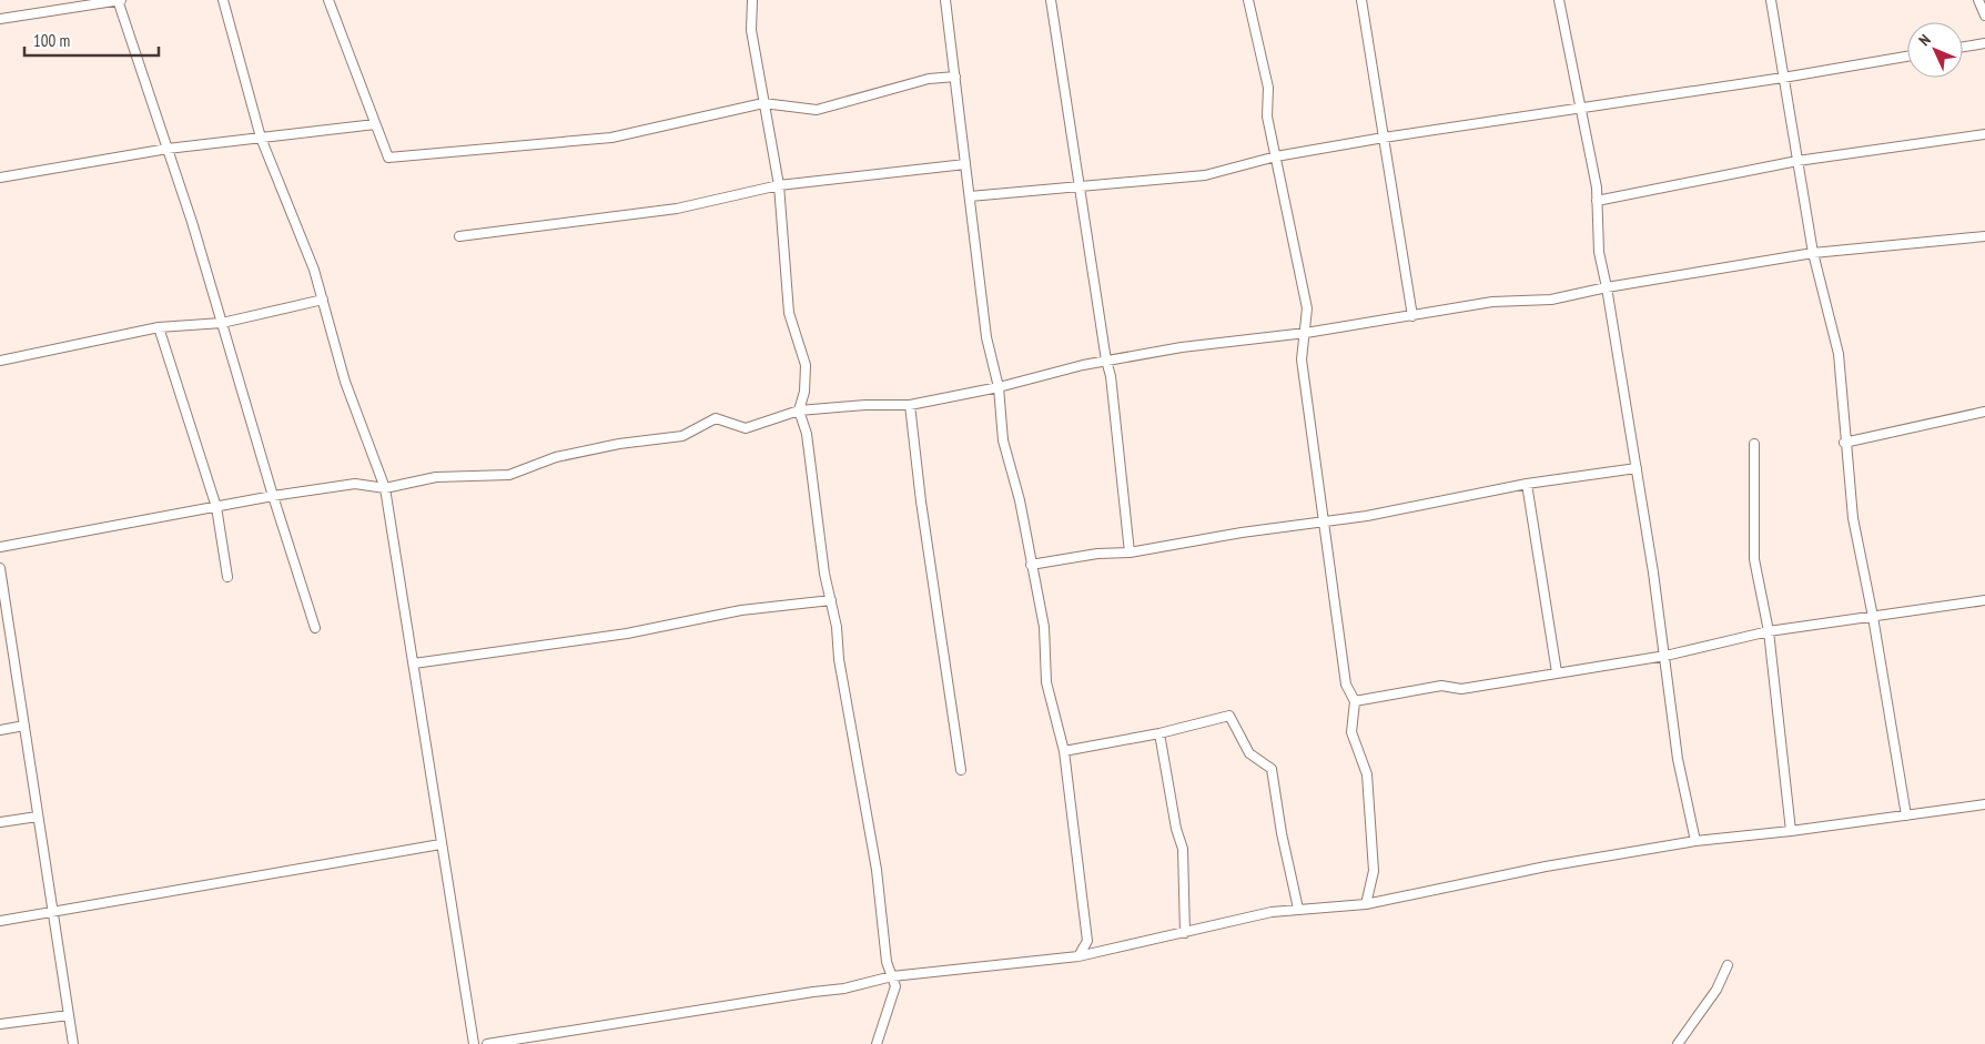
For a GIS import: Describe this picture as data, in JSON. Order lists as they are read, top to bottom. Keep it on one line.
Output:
{"scale_bar":"100 m","north":"top left"}
